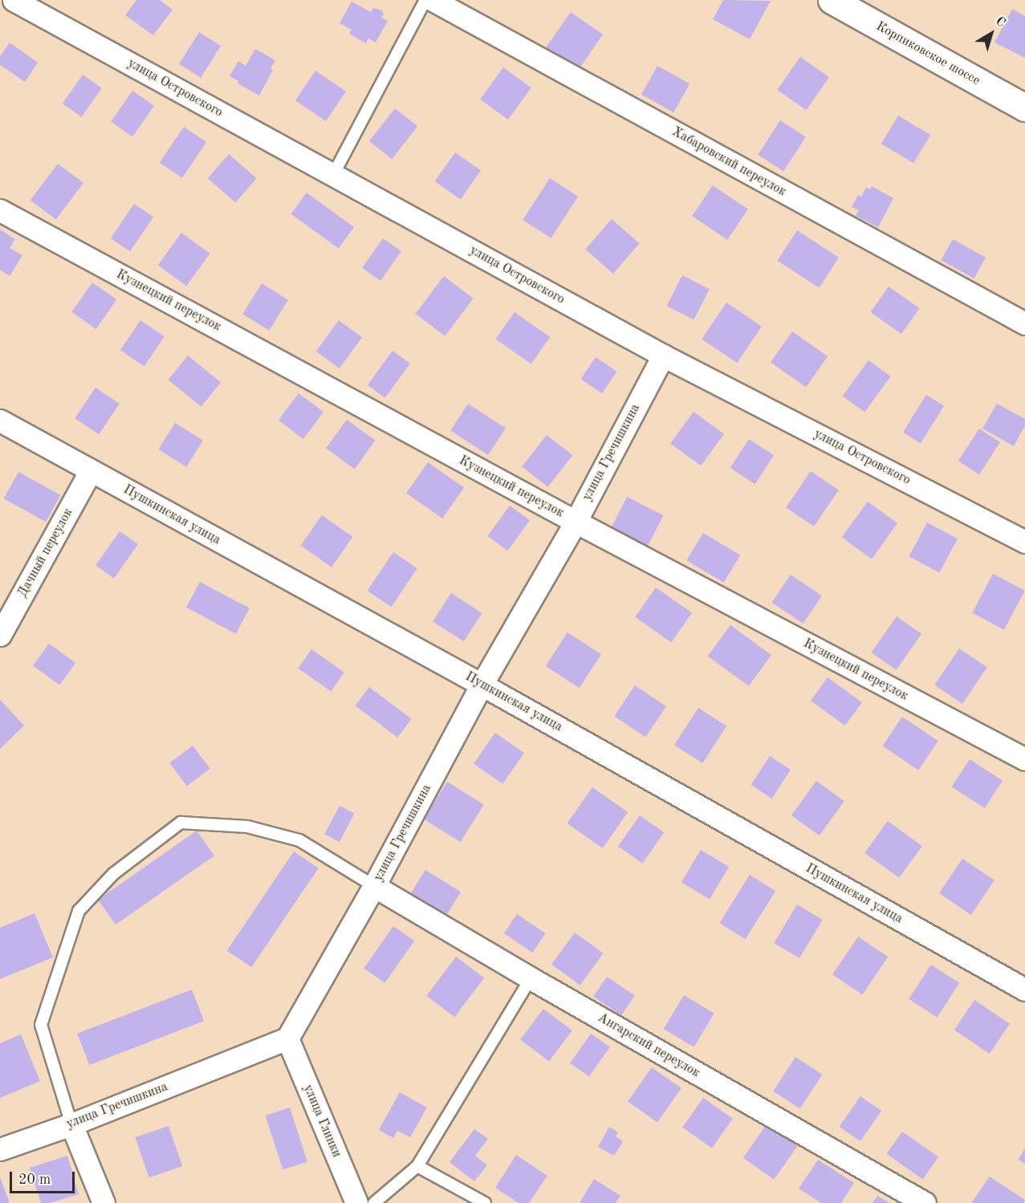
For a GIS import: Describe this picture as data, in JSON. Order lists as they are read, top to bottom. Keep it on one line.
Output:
{"streets":{"street":["Корпиковское шоссе","улица Островского","Хабаровский переулок","Кузнецкий переулок","улица Гречишкина","Пушкинская улица","Дачный переулок","Ангарский переулок","улица Глинки"]},"crossings":[["улица Островского","улица Гречишкина"],["Кузнецкий переулок","улица Гречишкина"],["улица Гречишкина","Пушкинская улица"],["улица Гречишкина","Ангарский переулок"],["улица Гречишкина","улица Глинки"],["Пушкинская улица","Дачный переулок"]],"scale_bar":"20 m","north":"top right"}
